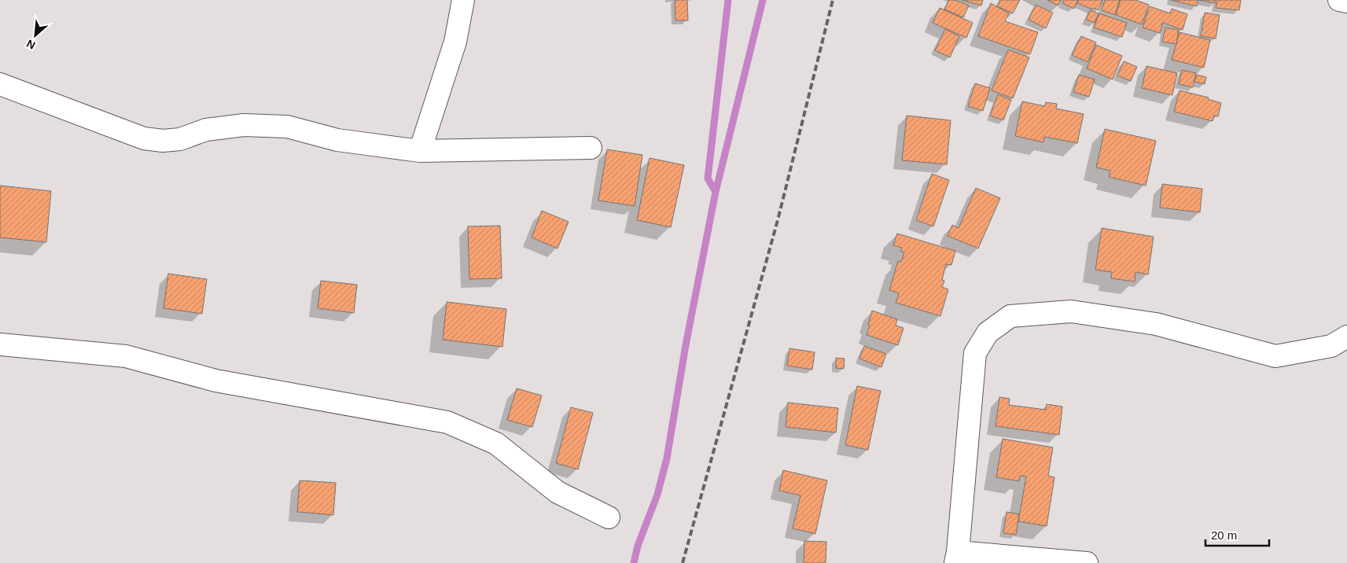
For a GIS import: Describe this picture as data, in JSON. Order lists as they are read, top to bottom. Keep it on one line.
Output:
{"scale_bar":"20 m","north":"bottom left"}
